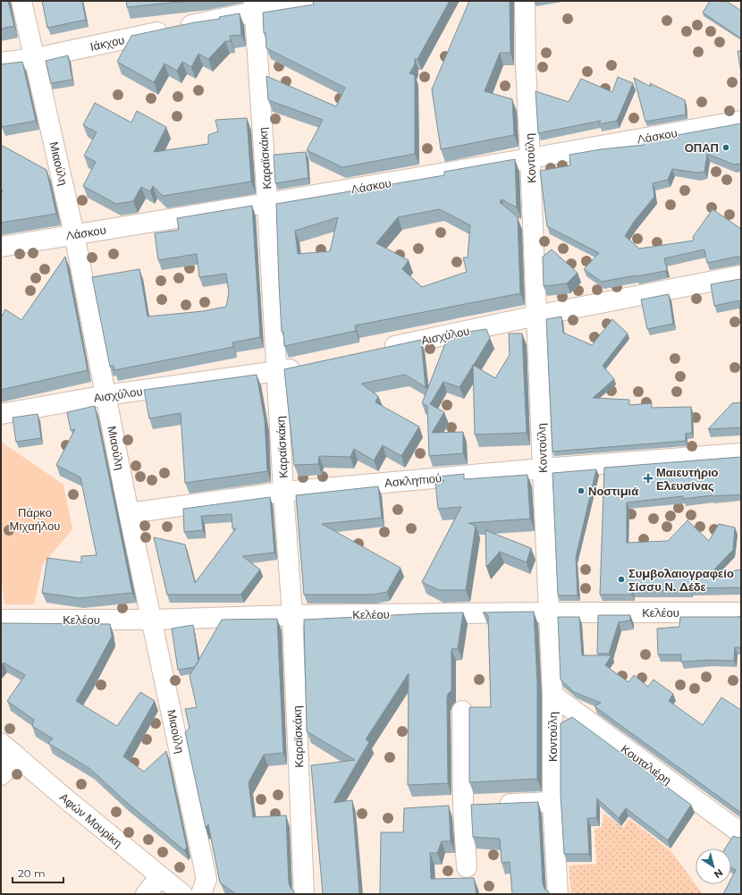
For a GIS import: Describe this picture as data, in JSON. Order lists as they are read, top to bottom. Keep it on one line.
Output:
{"streets":{"street":["Ιάκχου","Λάσκου","Καραϊσκάκη","Κοντούλη","Μιαούλη","Αισχύλου","Ασκληπιού","Κελέου","Κουταλιέρη","Αφών Μουρίκη"]},"crossings":[["Ιάκχου","Καραϊσκάκη"],["Ιάκχου","Μιαούλη"],["Λάσκου","Καραϊσκάκη"],["Λάσκου","Κοντούλη"],["Λάσκου","Μιαούλη"],["Καραϊσκάκη","Αισχύλου"],["Καραϊσκάκη","Ασκληπιού"],["Καραϊσκάκη","Κελέου"],["Κοντούλη","Αισχύλου"],["Κοντούλη","Ασκληπιού"],["Κοντούλη","Κελέου"],["Κοντούλη","Κουταλιέρη"],["Μιαούλη","Αισχύλου"],["Μιαούλη","Ασκληπιού"],["Μιαούλη","Κελέου"]],"parks":["Πάρκο Μιχαήλου"],"places":{"other":["ΟΠΑΠ","Νοστιμιά","Συμβολαιογραφείο Σίσσυ Ν. Δέδε"],"health":["Μαιευτήριο Ελευσίνας"]},"scale_bar":"20 m","north":"bottom right"}
